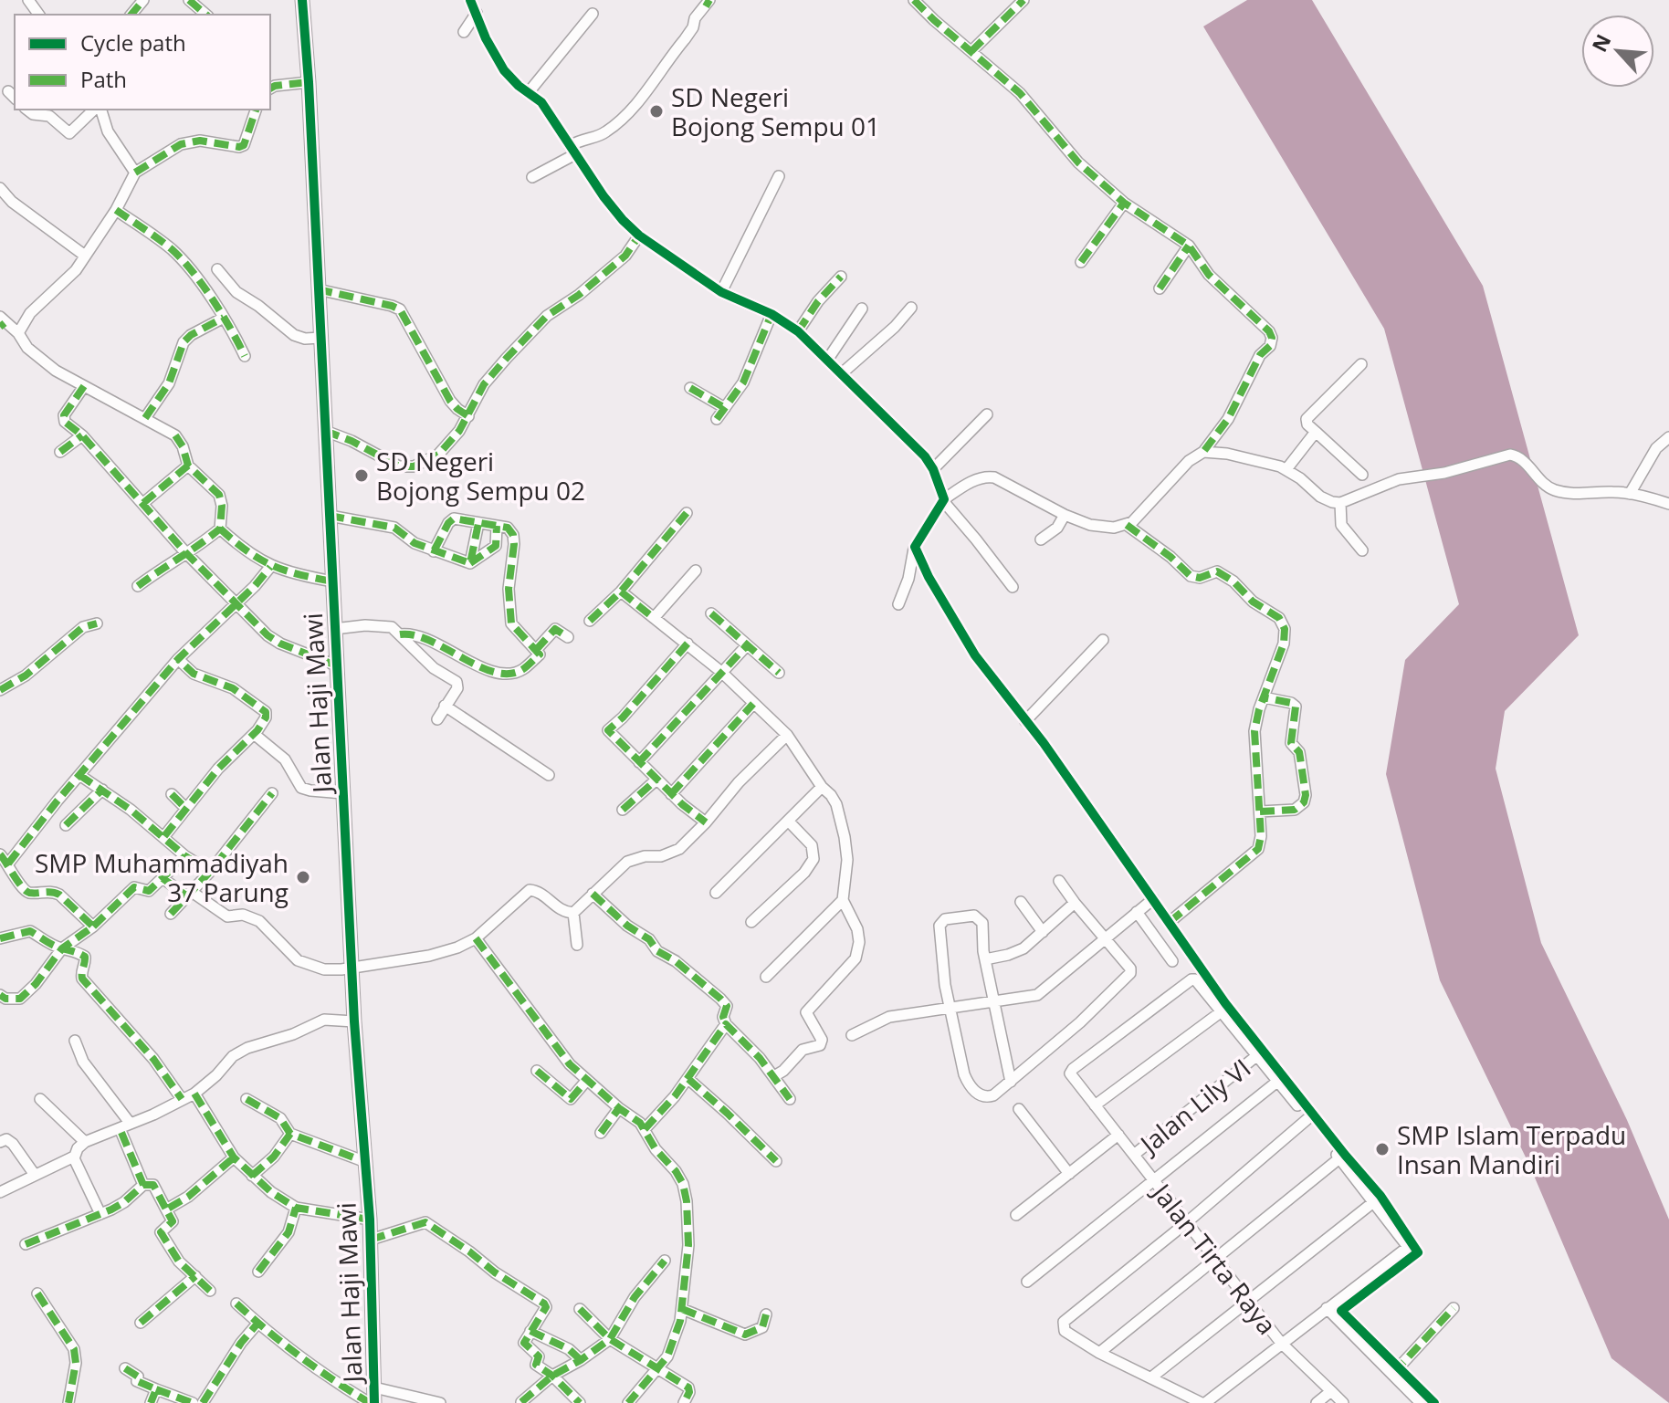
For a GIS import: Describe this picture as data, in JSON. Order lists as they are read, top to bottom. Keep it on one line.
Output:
{"streets":{"street":["Jalan Haji Mawi","Jalan Lily VI","Jalan Tirta Raya"]},"crossings":[["Jalan Lily VI","Jalan Tirta Raya"]],"places":["SD Negeri Bojong Sempu 01","SD Negeri Bojong Sempu 02","SMP Muhammadiyah 37 Parung","SMP Islam Terpadu Insan Mandiri"],"legend":["Cycle path","Path"],"north":"top left"}
